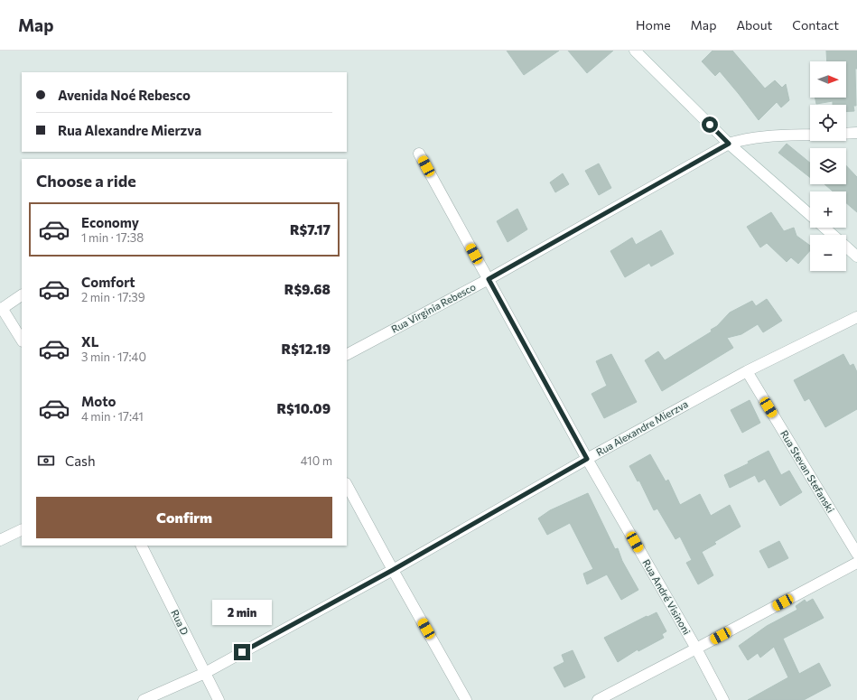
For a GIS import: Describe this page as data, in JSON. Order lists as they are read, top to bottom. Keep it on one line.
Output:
{"streets":{"street":["Rua Virginia Rebesco","Rua Alexandre Mierzva","Rua Stevan Stefanski","Rua André Visinoni","Rua D"]},"crossings":[["Rua Virginia Rebesco","Rua André Visinoni"],["Rua Alexandre Mierzva","Rua Stevan Stefanski"],["Rua Alexandre Mierzva","Rua André Visinoni"],["Rua Alexandre Mierzva","Rua D"]],"north":"right","page":{"header":"Map","nav":["Home","Map","About","Contact"],"map_buttons":["+","−"],"banner":["Avenida Noé Rebesco","Rua Alexandre Mierzva"],"heading":"Choose a ride","list":[{"name":"Economy","note":"1 min · 17:38","value":"R$7.17"},{"name":"Comfort","note":"2 min · 17:39","value":"R$9.68"},{"name":"XL","note":"3 min · 17:40","value":"R$12.19"},{"name":"Moto","note":"4 min · 17:41","value":"R$10.09"}],"pay":["Cash","410 m"],"buttons":"Confirm","bubble":"2 min"}}
